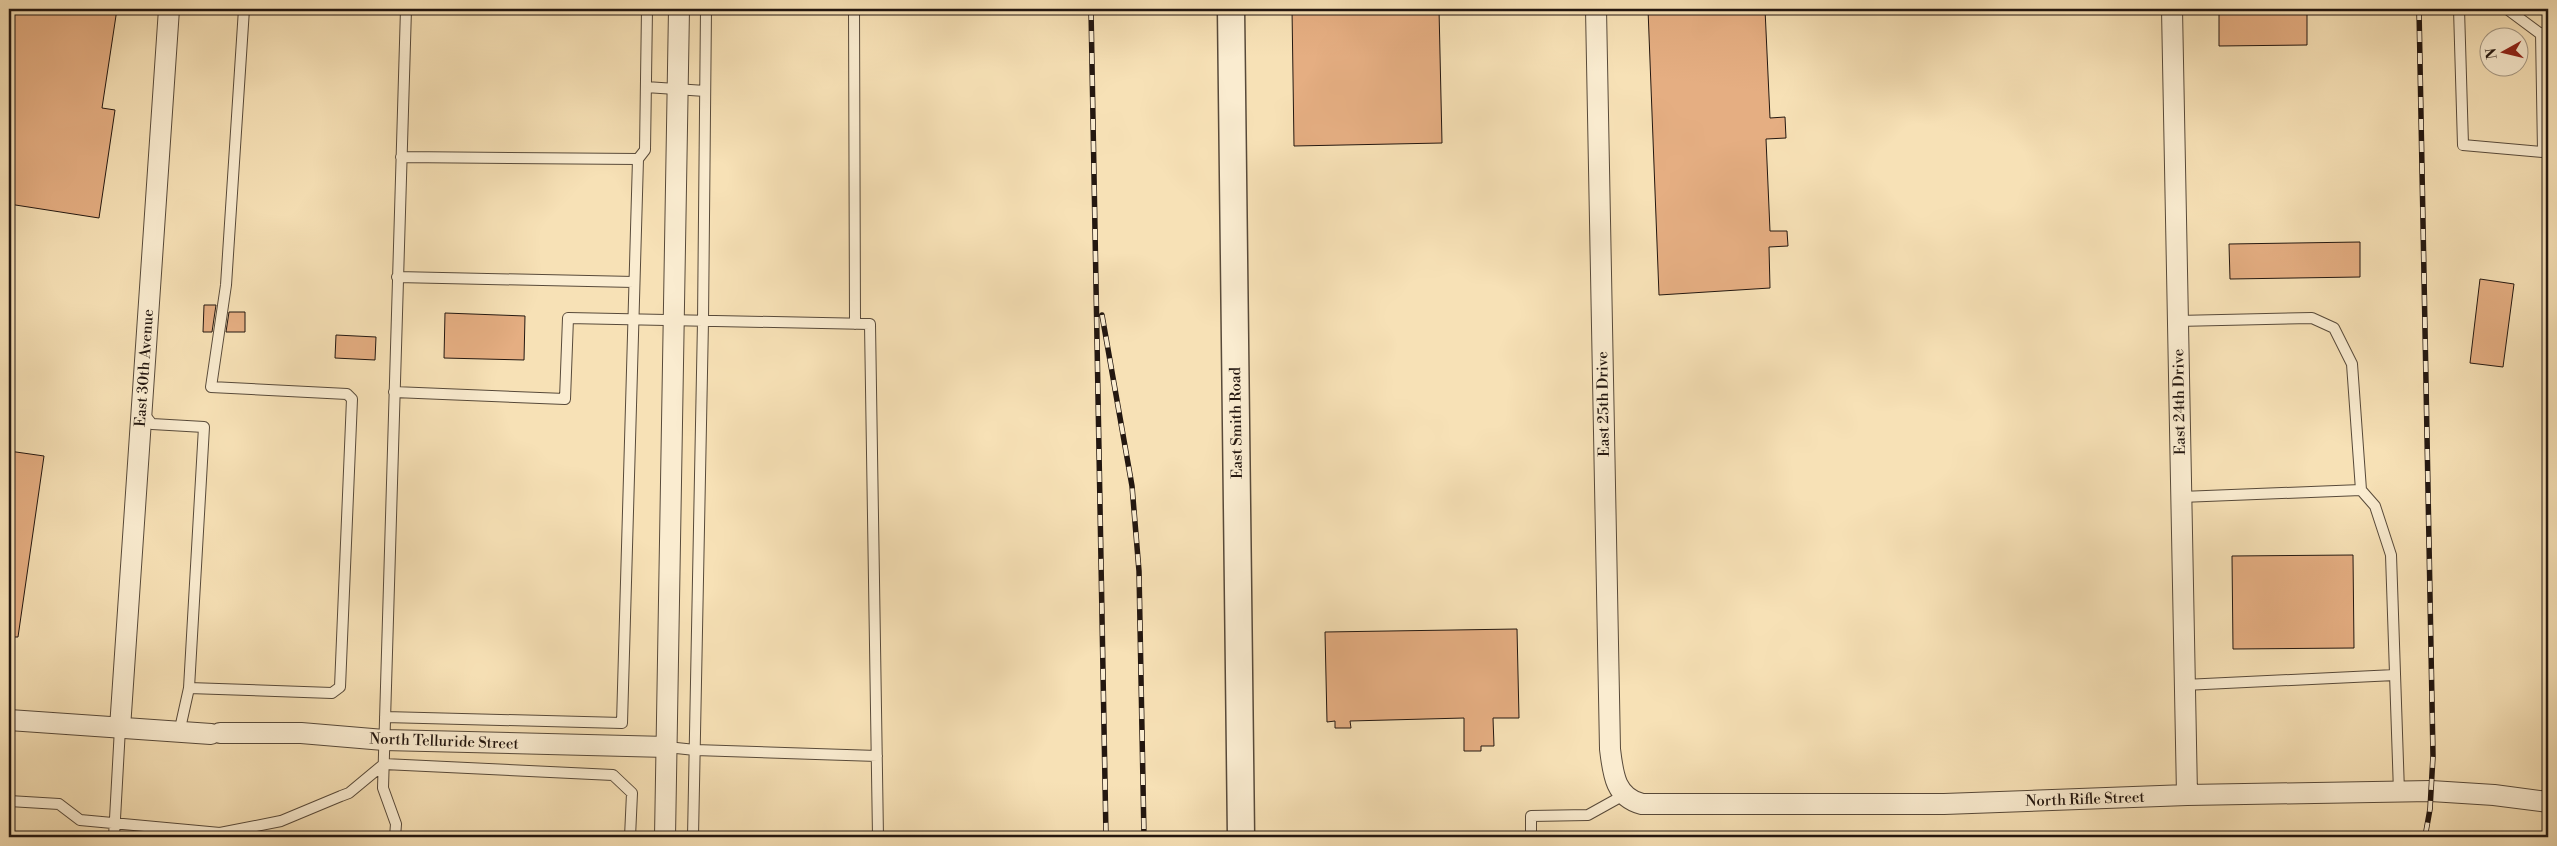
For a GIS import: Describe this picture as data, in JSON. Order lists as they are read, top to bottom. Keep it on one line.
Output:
{"streets":{"street":["East 30th Avenue","East 24th Drive","East 25th Drive","East Smith Road","North Telluride Street","North Rifle Street"]},"crossings":[["East 30th Avenue","North Telluride Street"],["East 24th Drive","North Rifle Street"],["East 25th Drive","North Rifle Street"]],"north":"left"}
